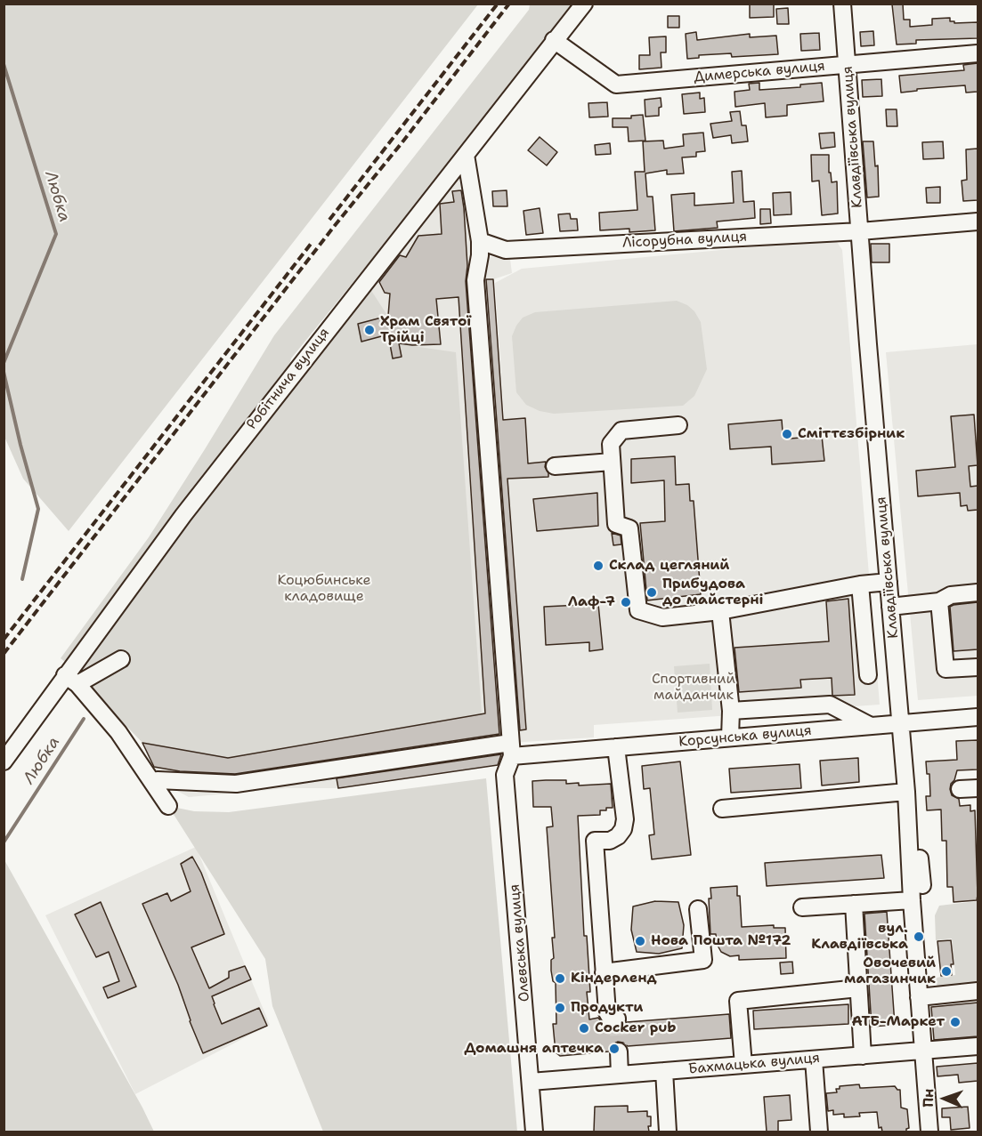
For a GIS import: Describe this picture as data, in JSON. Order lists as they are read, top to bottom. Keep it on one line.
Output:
{"streets":{"street":["Димерська вулиця","Клавдіївська вулиця","Лісорубна вулиця","Робітнича вулиця","Корсунська вулиця","Олевська вулиця","Бахмацька вулиця"]},"crossings":[["Димерська вулиця","Клавдіївська вулиця"],["Димерська вулиця","Робітнича вулиця"],["Клавдіївська вулиця","Лісорубна вулиця"],["Клавдіївська вулиця","Корсунська вулиця"],["Клавдіївська вулиця","Бахмацька вулиця"],["Лісорубна вулиця","Олевська вулиця"],["Корсунська вулиця","Олевська вулиця"],["Олевська вулиця","Бахмацька вулиця"]],"water":["Любка"],"parks":["Коцюбинське кладовище","Спортивний майданчик"],"places":["Храм Святої Трійці","Сміттєзбірник","Склад цегляний","Прибудова до майстерні","Лаф-7","вул. Клавдіївська","Нова Пошта №172","Овочевий магазинчик","Кіндерленд","Продукти","АТБ-Маркет","Cocker pub","Домашня аптечка"],"north":"left"}
